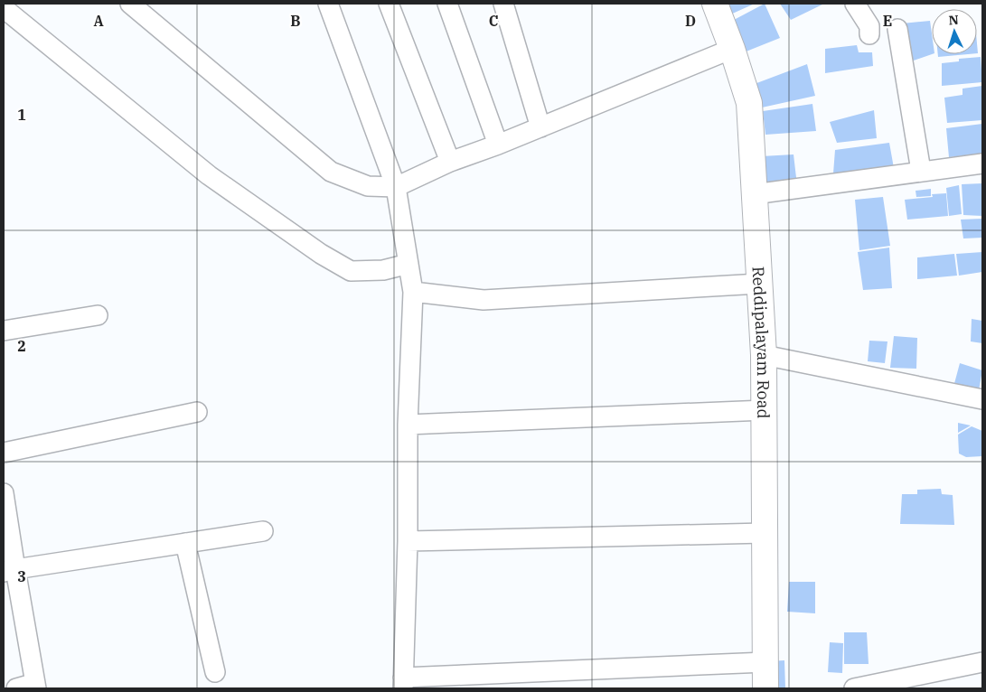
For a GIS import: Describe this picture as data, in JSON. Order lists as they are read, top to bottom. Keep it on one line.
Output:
{"streets":{"street":["Reddipalayam Road"]},"north":"top","grid":{"columns":["A","B","C","D","E"],"rows":["1","2","3"]}}
